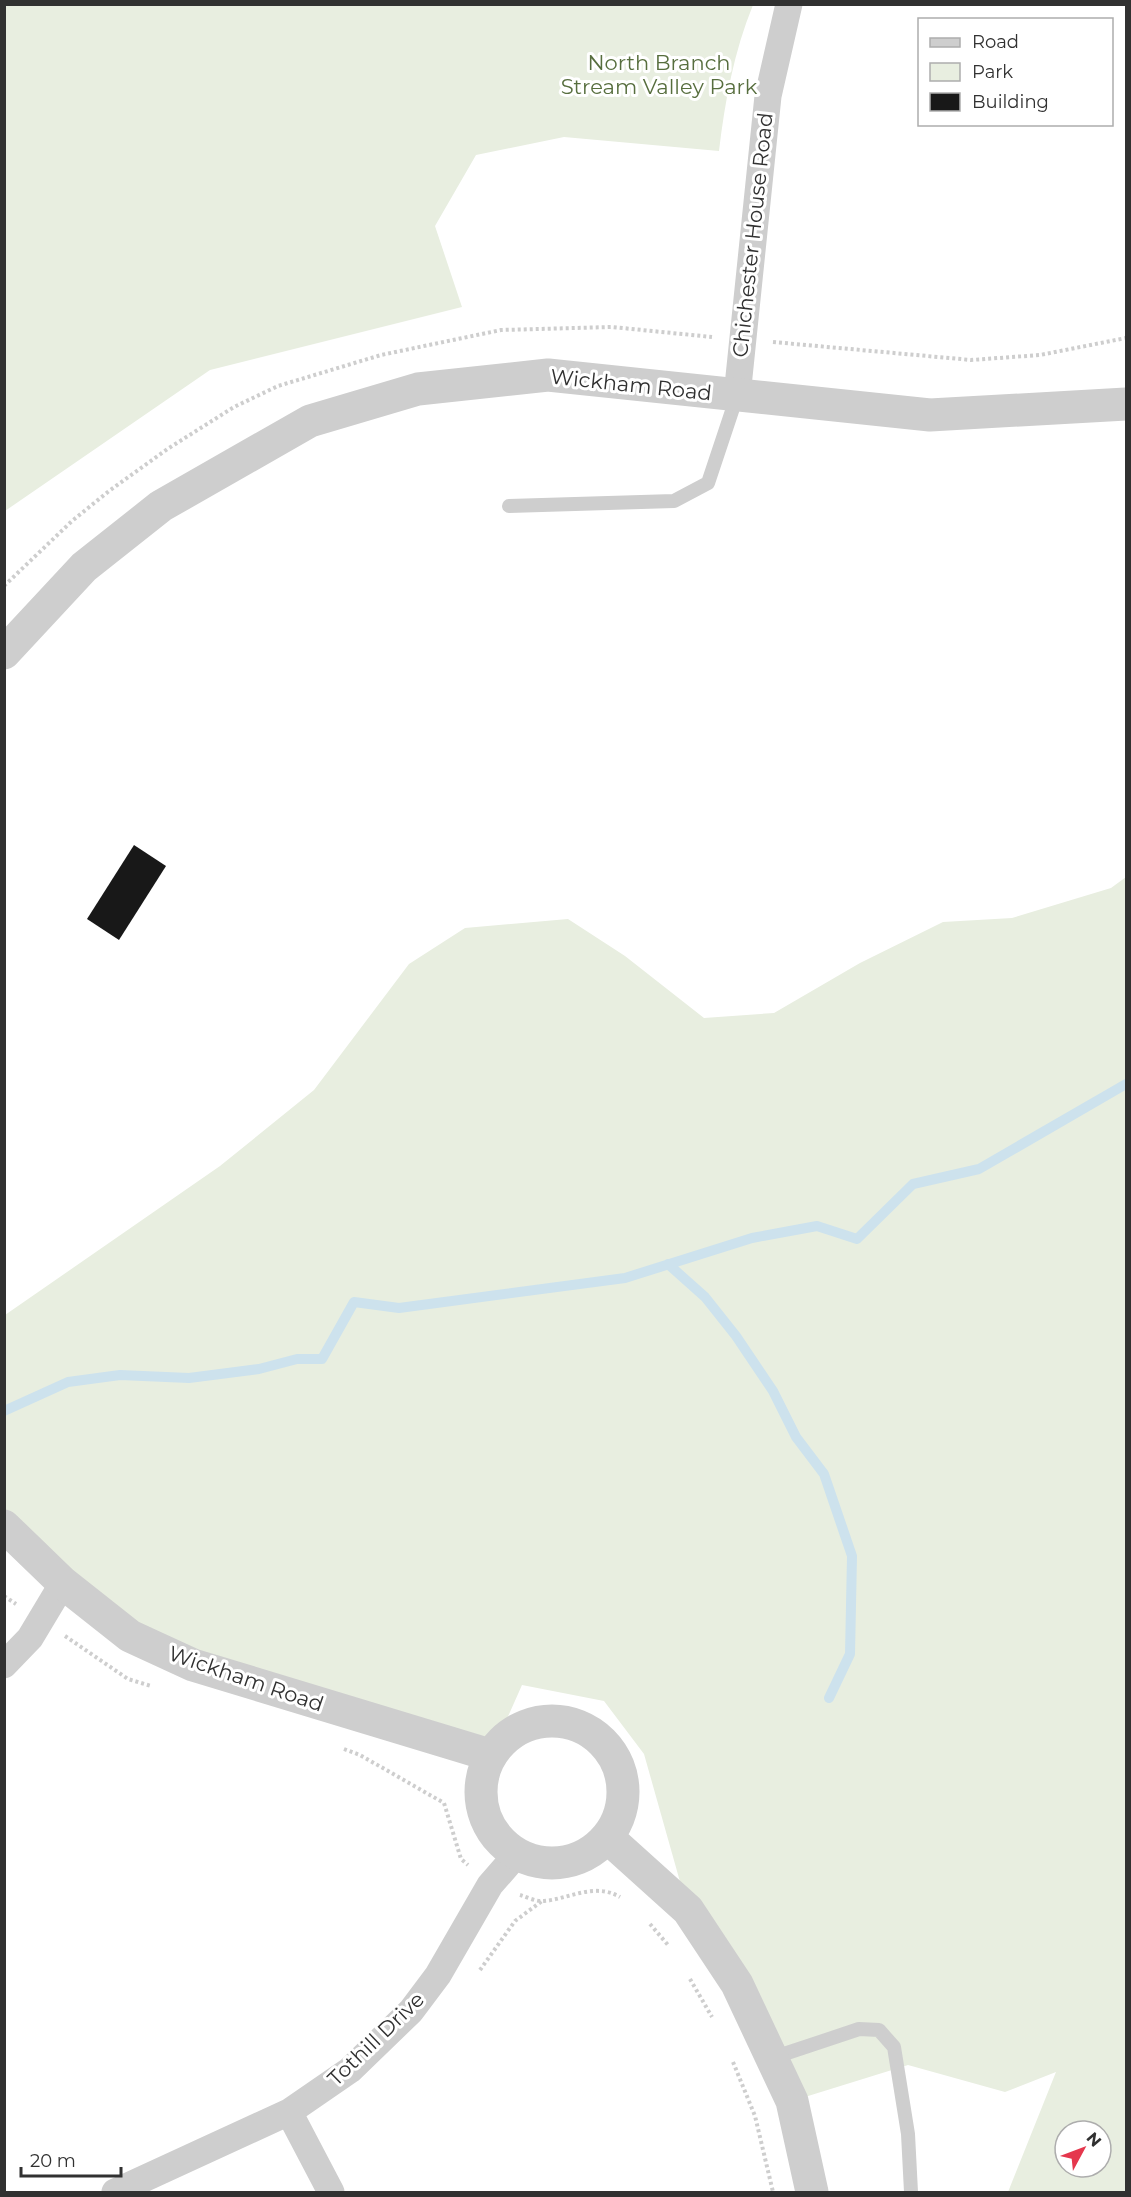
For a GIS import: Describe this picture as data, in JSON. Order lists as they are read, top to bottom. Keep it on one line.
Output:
{"streets":{"street":["Chichester House Road","Wickham Road","Tothill Drive"]},"crossings":[["Chichester House Road","Wickham Road"],["Wickham Road","Tothill Drive"]],"parks":["North Branch Stream Valley Park"],"legend":["Road","Park","Building"],"scale_bar":"20 m","north":"top right"}
